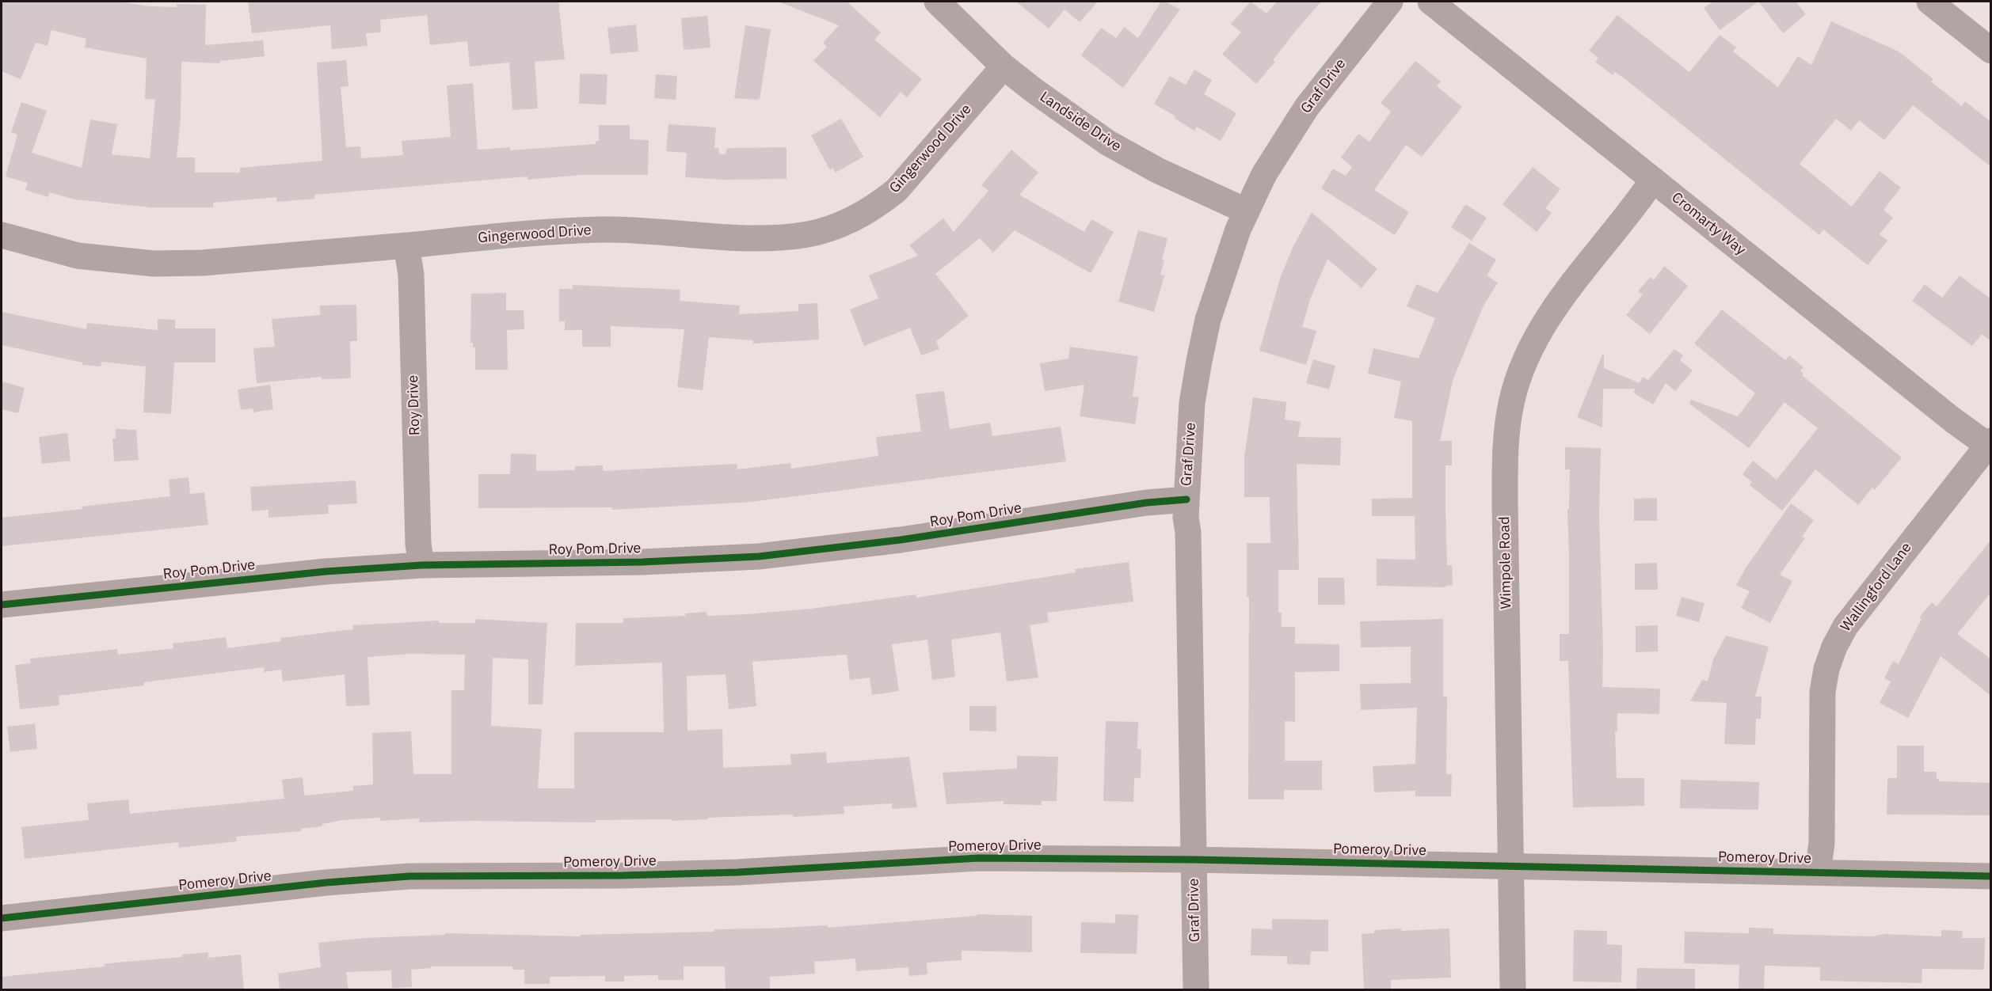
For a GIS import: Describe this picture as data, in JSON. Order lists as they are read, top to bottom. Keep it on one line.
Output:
{"streets":{"street":["Graf Drive","Landside Drive","Gingerwood Drive","Cromarty Way","Roy Drive","Roy Pom Drive","Wimpole Road","Wallingford Lane","Pomeroy Drive"]},"crossings":[["Graf Drive","Landside Drive"],["Graf Drive","Roy Pom Drive"],["Graf Drive","Pomeroy Drive"],["Landside Drive","Gingerwood Drive"],["Gingerwood Drive","Roy Drive"],["Cromarty Way","Wimpole Road"],["Cromarty Way","Wallingford Lane"],["Roy Drive","Roy Pom Drive"],["Wimpole Road","Pomeroy Drive"],["Wallingford Lane","Pomeroy Drive"]]}
